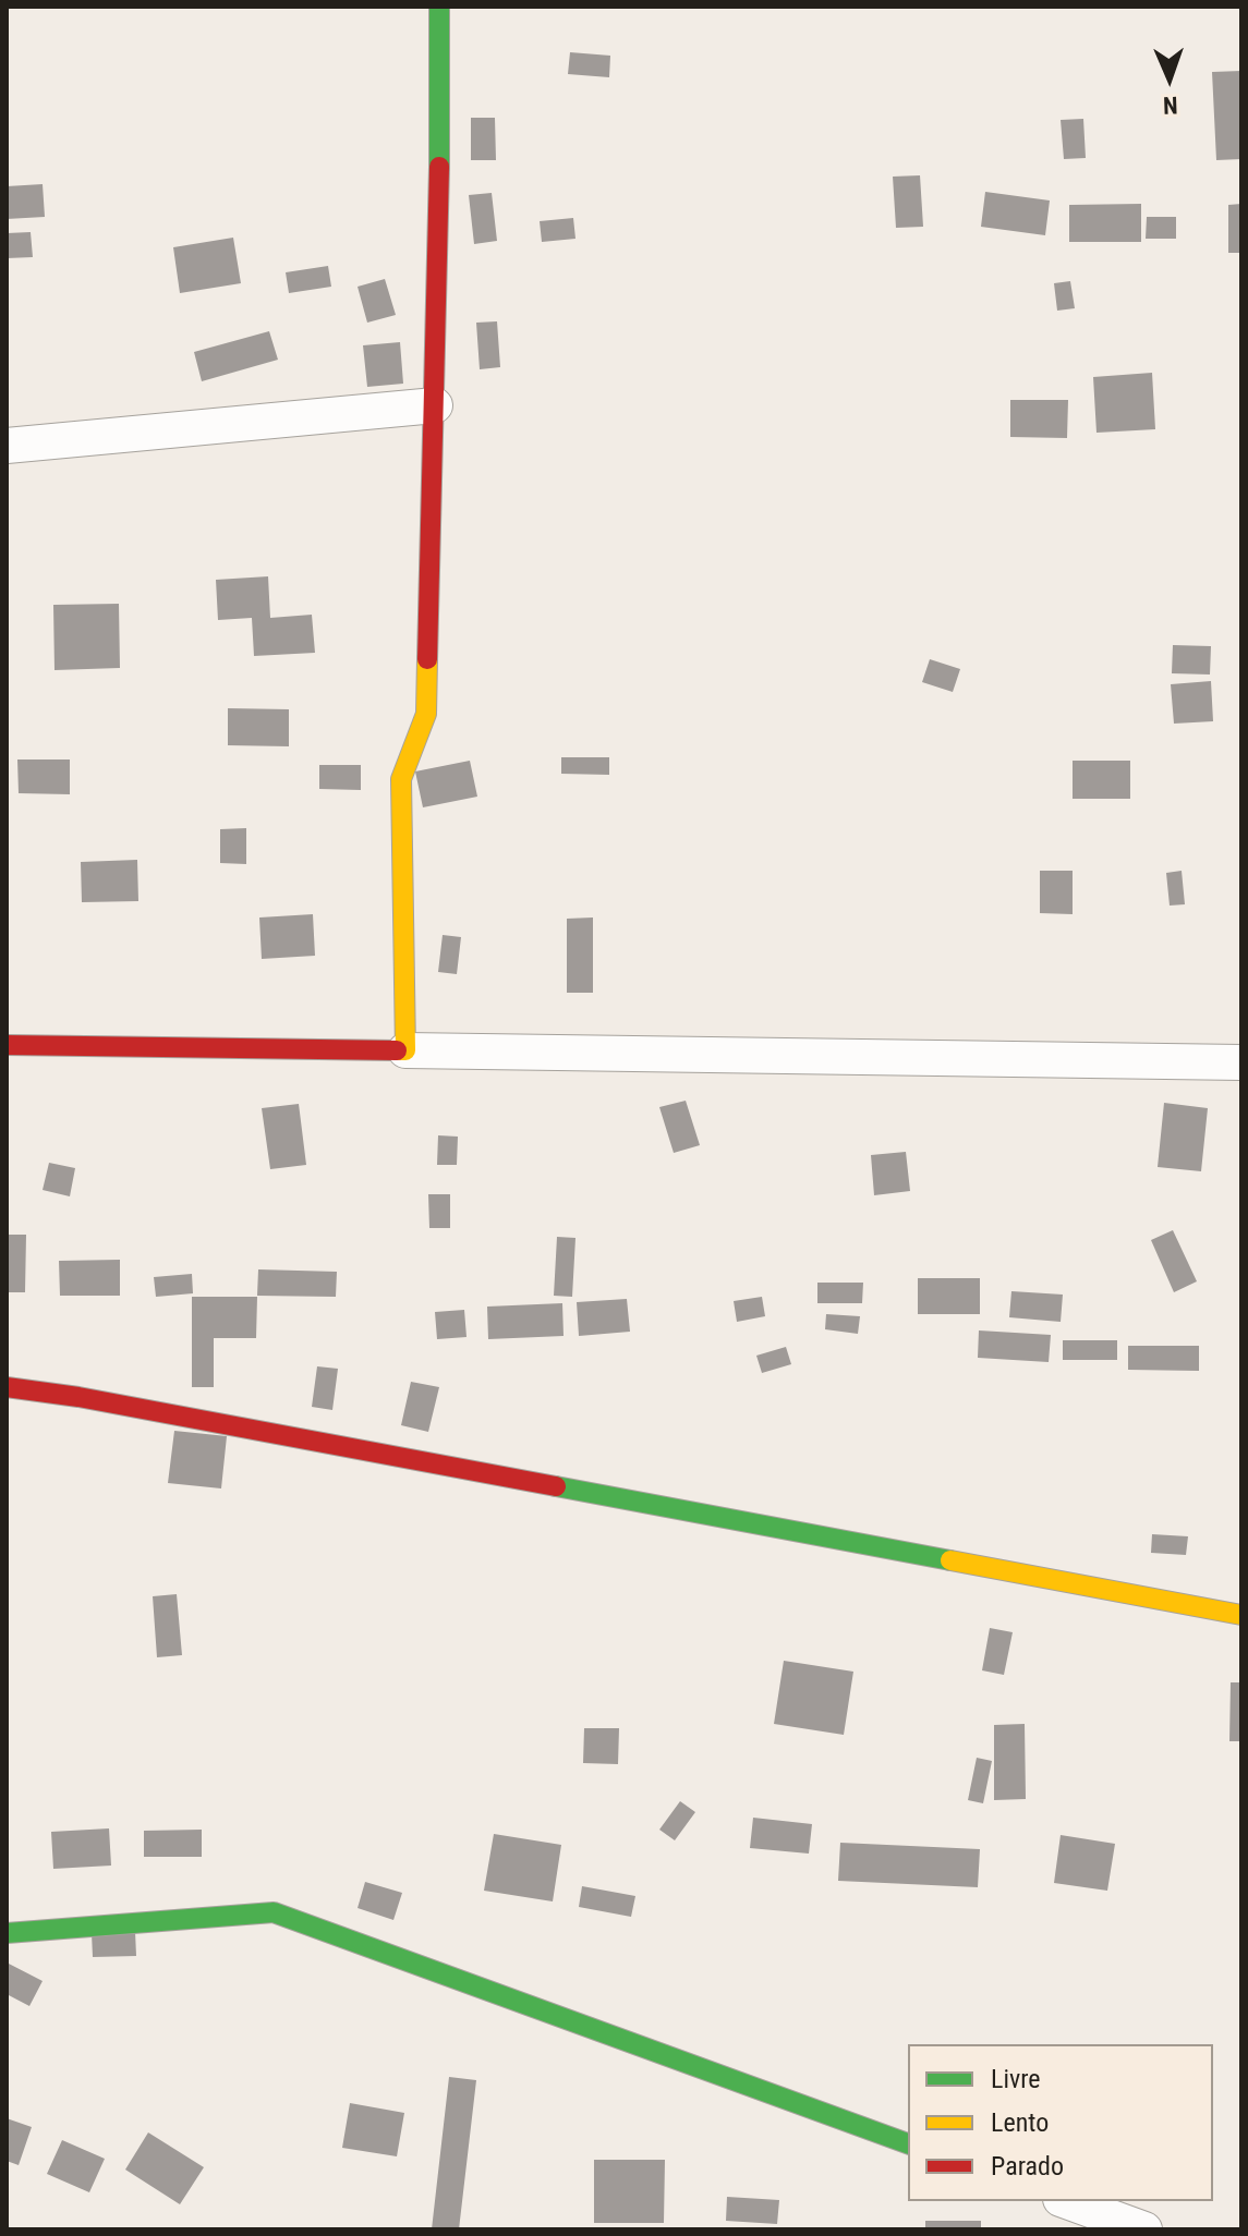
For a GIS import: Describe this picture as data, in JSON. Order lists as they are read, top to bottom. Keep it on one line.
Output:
{"legend":["Livre","Lento","Parado"],"north":"bottom"}
